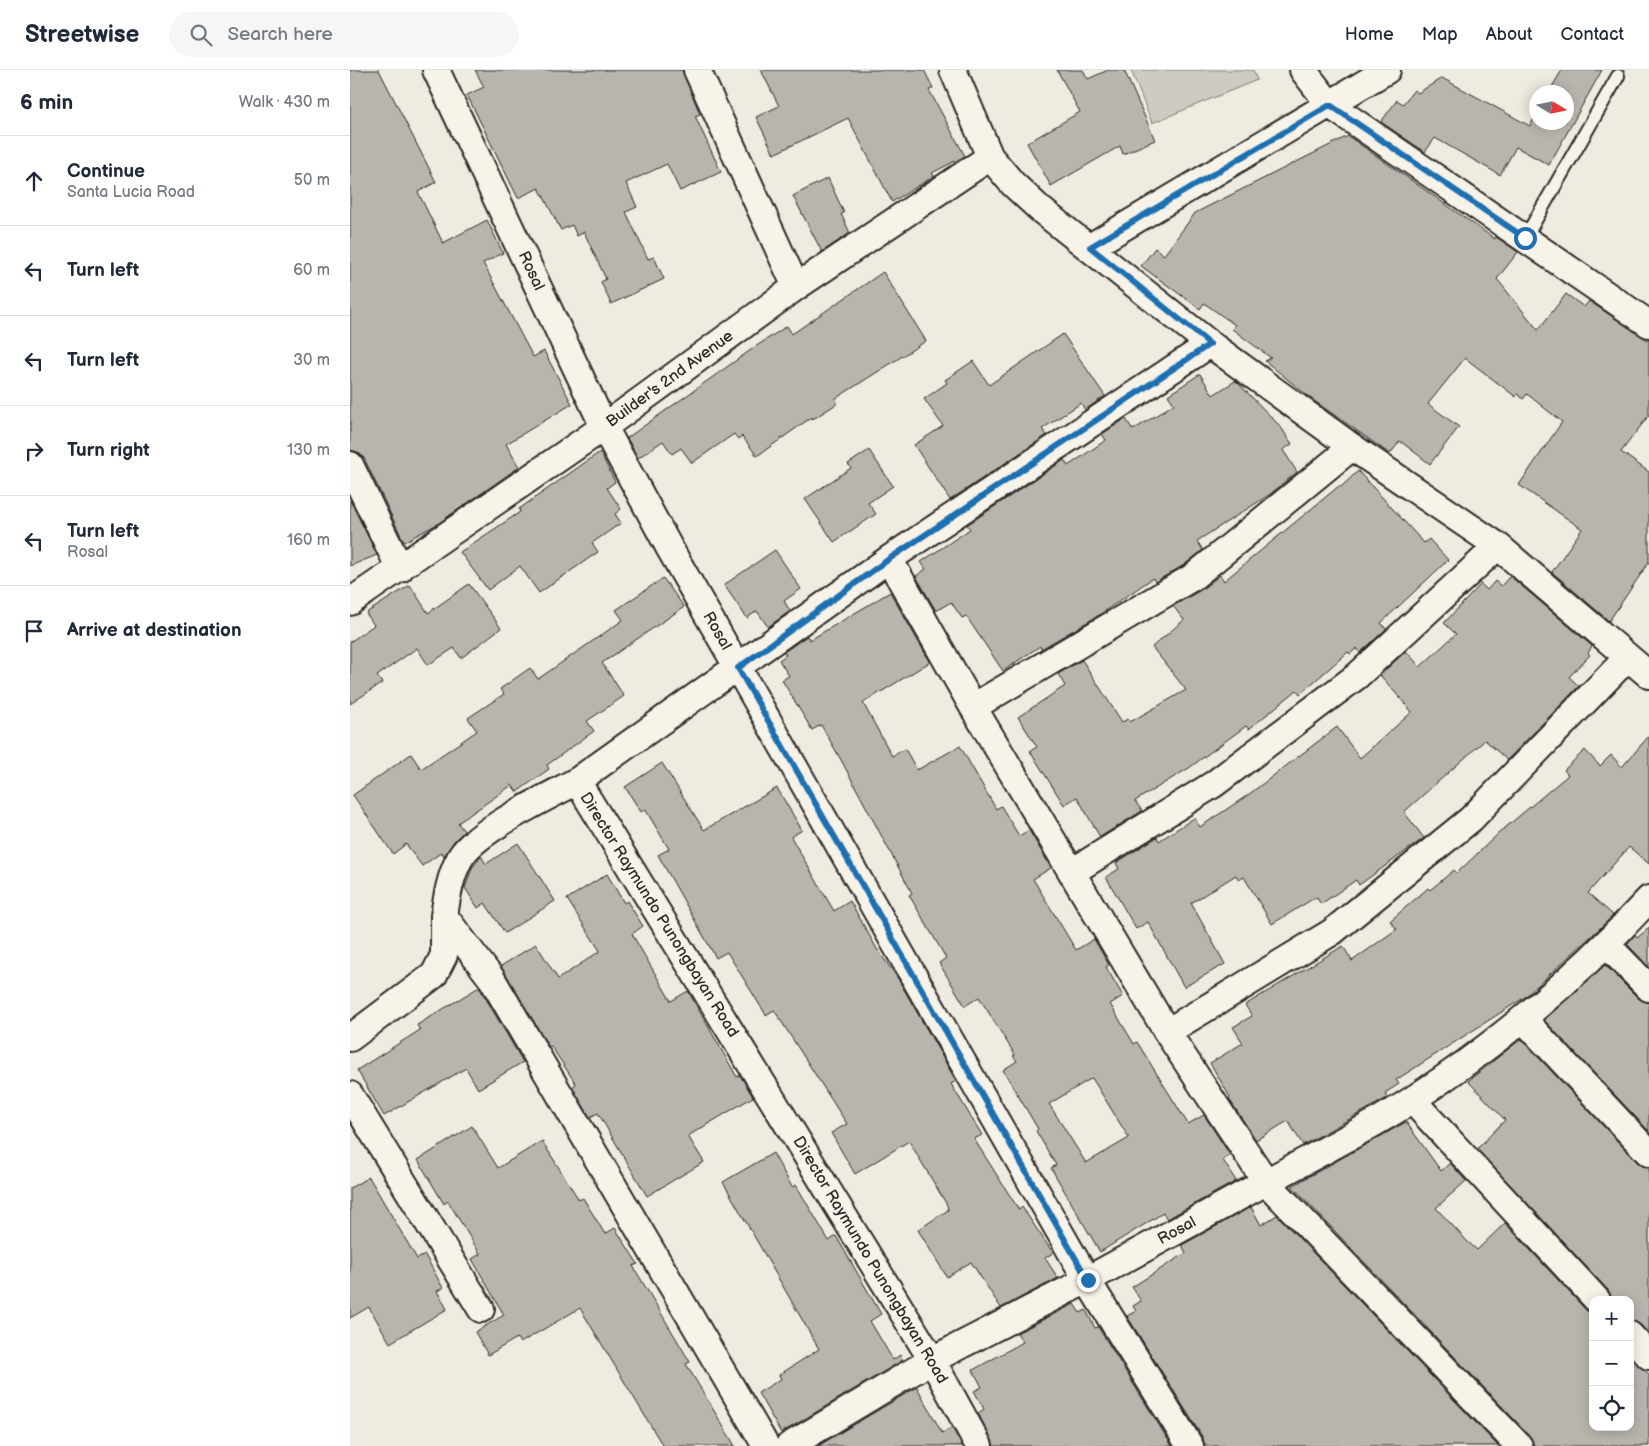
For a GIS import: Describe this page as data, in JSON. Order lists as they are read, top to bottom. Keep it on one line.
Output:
{"streets":{"street":["Rosal","Builder's 2nd Avenue","Director Raymundo Punongbayan Road"]},"crossings":[["Rosal","Builder's 2nd Avenue"],["Rosal","Director Raymundo Punongbayan Road"]],"north":"right","page":{"header":"Streetwise","search":"Search here","nav":["Home","Map","About","Contact"],"heading":["6 min","Walk · 430 m"],"list":[["Continue","Santa Lucia Road","50 m"],["Turn left","60 m"],["Turn left","30 m"],["Turn right","130 m"],["Turn left","Rosal","160 m"],"Arrive at destination"],"map_buttons":["+","−"]}}
